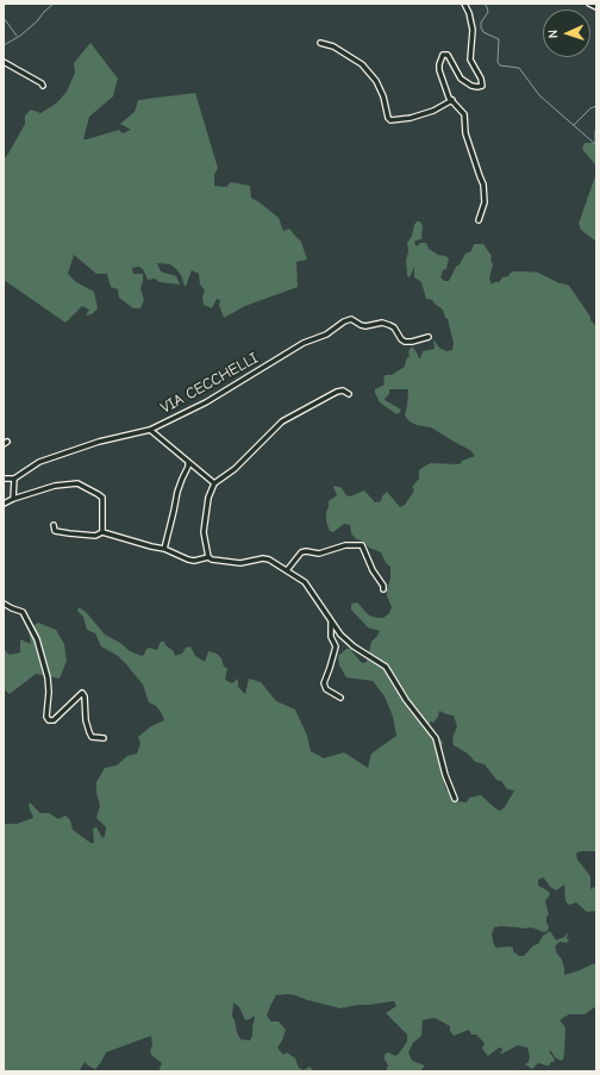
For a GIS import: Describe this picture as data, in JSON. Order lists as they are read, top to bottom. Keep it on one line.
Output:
{"streets":{"street":["VIA CECCHELLI"]},"north":"left"}
